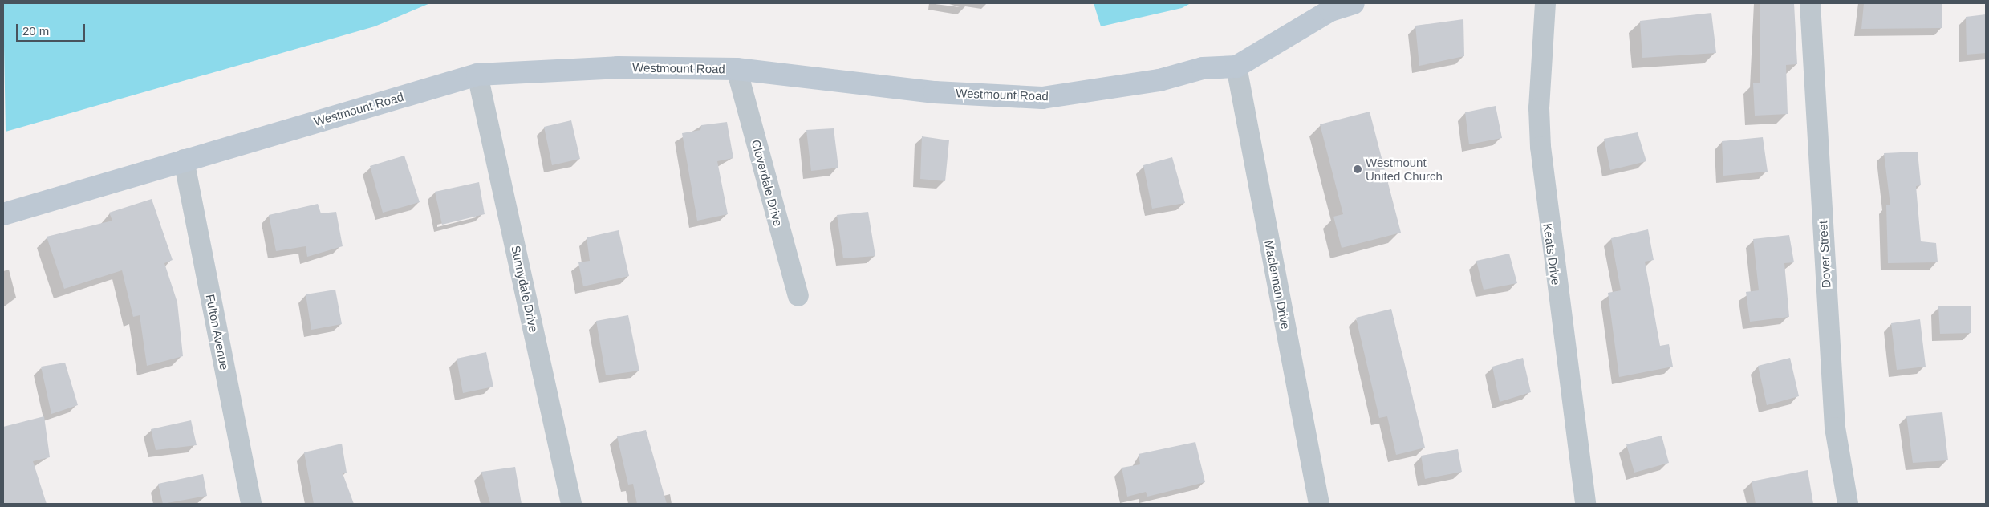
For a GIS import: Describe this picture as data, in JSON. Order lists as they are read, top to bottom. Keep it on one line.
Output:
{"streets":{"main road":["Westmount Road"],"street":["Cloverdale Drive","Keats Drive","Dover Street","Maclennan Drive","Sunnydale Drive","Fulton Avenue"]},"crossings":[["Westmount Road","Cloverdale Drive"],["Westmount Road","Maclennan Drive"],["Westmount Road","Sunnydale Drive"],["Westmount Road","Fulton Avenue"]],"places":["Westmount United Church"],"scale_bar":"20 m"}
